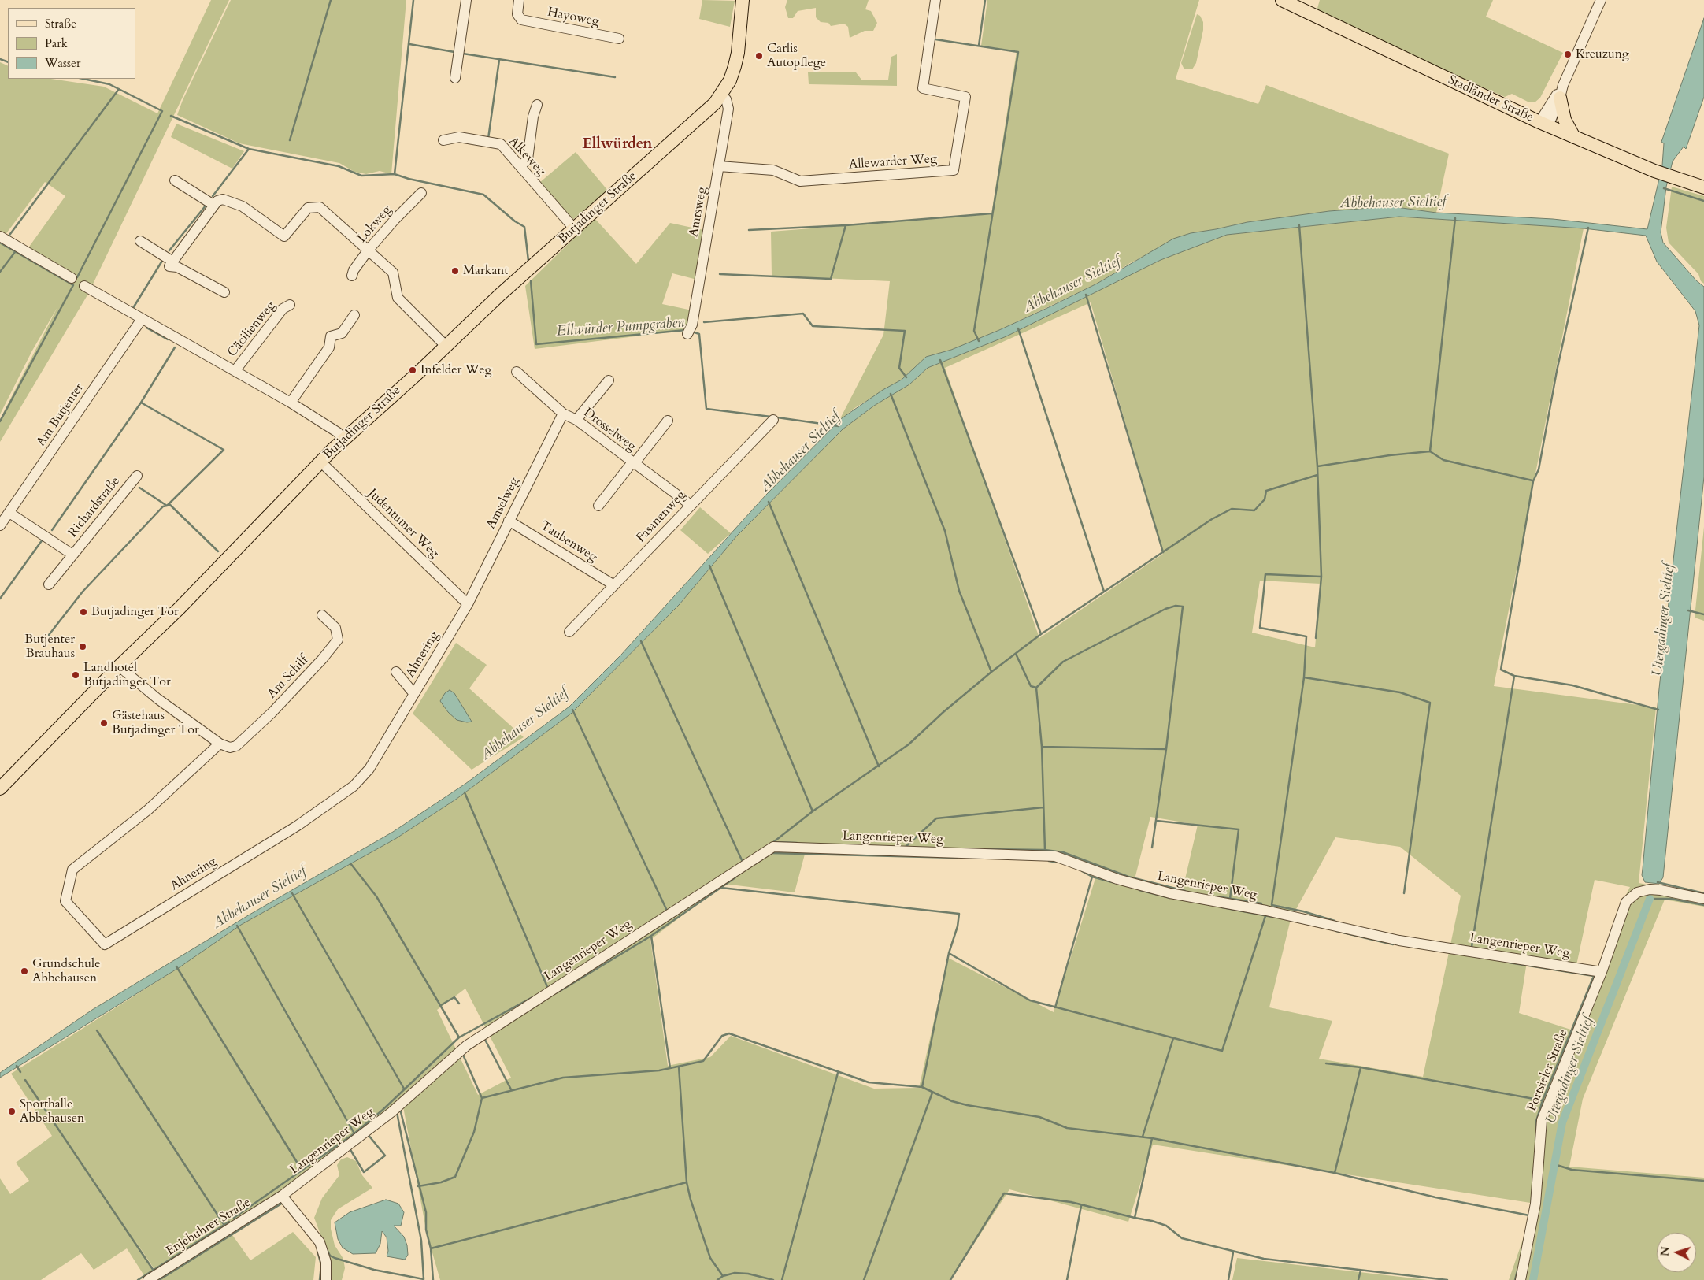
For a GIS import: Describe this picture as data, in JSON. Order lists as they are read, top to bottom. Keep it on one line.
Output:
{"streets":{"main road":["Stadländer Straße","Butjadinger Straße"],"street":["Hayoweg","Alkeweg","Allewarder Weg","Amtsweg","Lokweg","Cäcilienweg","Am Butjenter","Drosselweg","Amselweg","Richardstraße","Fasanenweg","Judentumer Weg","Taubenweg","Ahnering","Am Schilf","Langenrieper Weg","Portsieler Straße","Enjebuhrer Straße"]},"crossings":[["Alkeweg","Butjadinger Straße"],["Allewarder Weg","Amtsweg"],["Butjadinger Straße","Amtsweg"],["Butjadinger Straße","Judentumer Weg"],["Am Butjenter","Richardstraße"],["Drosselweg","Amselweg"],["Drosselweg","Fasanenweg"],["Amselweg","Judentumer Weg"],["Amselweg","Taubenweg"],["Amselweg","Ahnering"],["Fasanenweg","Taubenweg"],["Judentumer Weg","Ahnering"],["Ahnering","Am Schilf"],["Langenrieper Weg","Portsieler Straße"],["Langenrieper Weg","Enjebuhrer Straße"]],"districts":["Ellwürden"],"water":["Abbehauser Sieltief","Ellwürder Pumpgraben","Utergadinger Sieltief"],"places":["Kreuzung","Carlis Autopflege","Markant","Infelder Weg","Butjadinger Tor","Butjenter Brauhaus","Landhotel Butjadinger Tor","Gästehaus Butjadinger Tor","Grundschule Abbehausen","Sporthalle Abbehausen"],"legend":["Straße","Park","Wasser"],"north":"left"}
